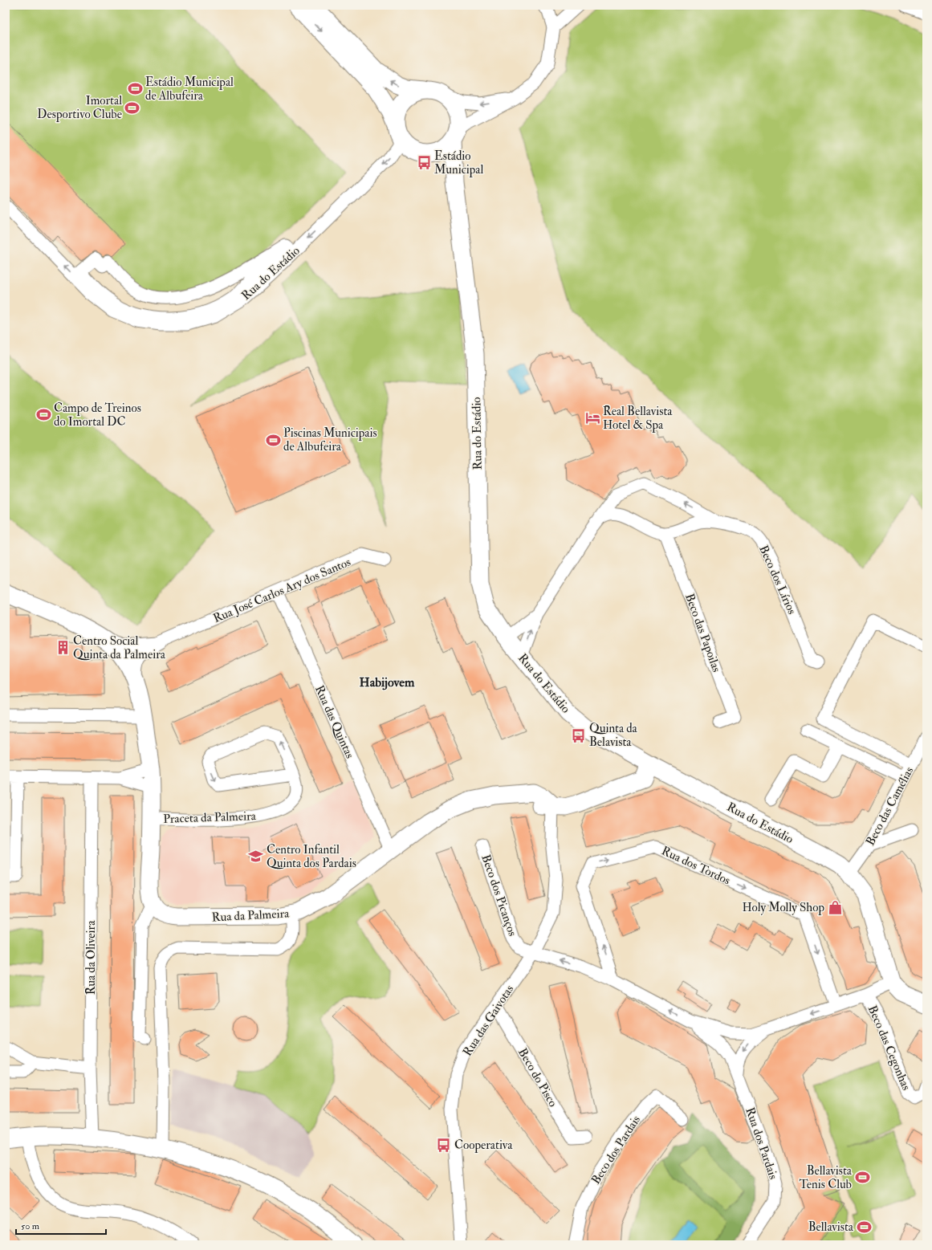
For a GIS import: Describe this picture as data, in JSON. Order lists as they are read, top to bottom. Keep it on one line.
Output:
{"streets":{"street":["Rua do Estádio","Beco dos Lírios","Rua José Carlos Ary dos Santos","Beco das Papoilas","Rua das Quintas","Beco das Camélias","Praceta da Palmeira","Rua dos Tordos","Beco dos Picanços","Rua da Palmeira","Rua da Oliveira","Rua das Gaivotas","Beco das Cegonhas","Beco do Pisco","Rua dos Pardais","Beco dos Pardais"]},"crossings":[["Rua do Estádio","Beco das Camélias"],["Rua do Estádio","Rua da Palmeira"],["Rua José Carlos Ary dos Santos","Rua das Quintas"],["Rua das Quintas","Rua da Palmeira"],["Beco dos Picanços","Rua das Gaivotas"],["Rua da Palmeira","Rua das Gaivotas"],["Rua das Gaivotas","Beco do Pisco"]],"districts":["Habijovem"],"places":{"sports":["Estádio Municipal de Albufeira","Imortal Desportivo Clube","Campo de Treinos do Imortal DC","Piscinas Municipais de Albufeira","Bellavista Tenis Club","Bellavista"],"bus stop":["Estádio Municipal","Quinta da Belavista","Cooperativa"],"hotel":["Real Bellavista Hotel & Spa"],"building":["Centro Social Quinta da Palmeira"],"school or university":["Centro Infantil Quinta dos Pardais"],"shop":["Holy Molly Shop"]},"scale_bar":"50 m"}
